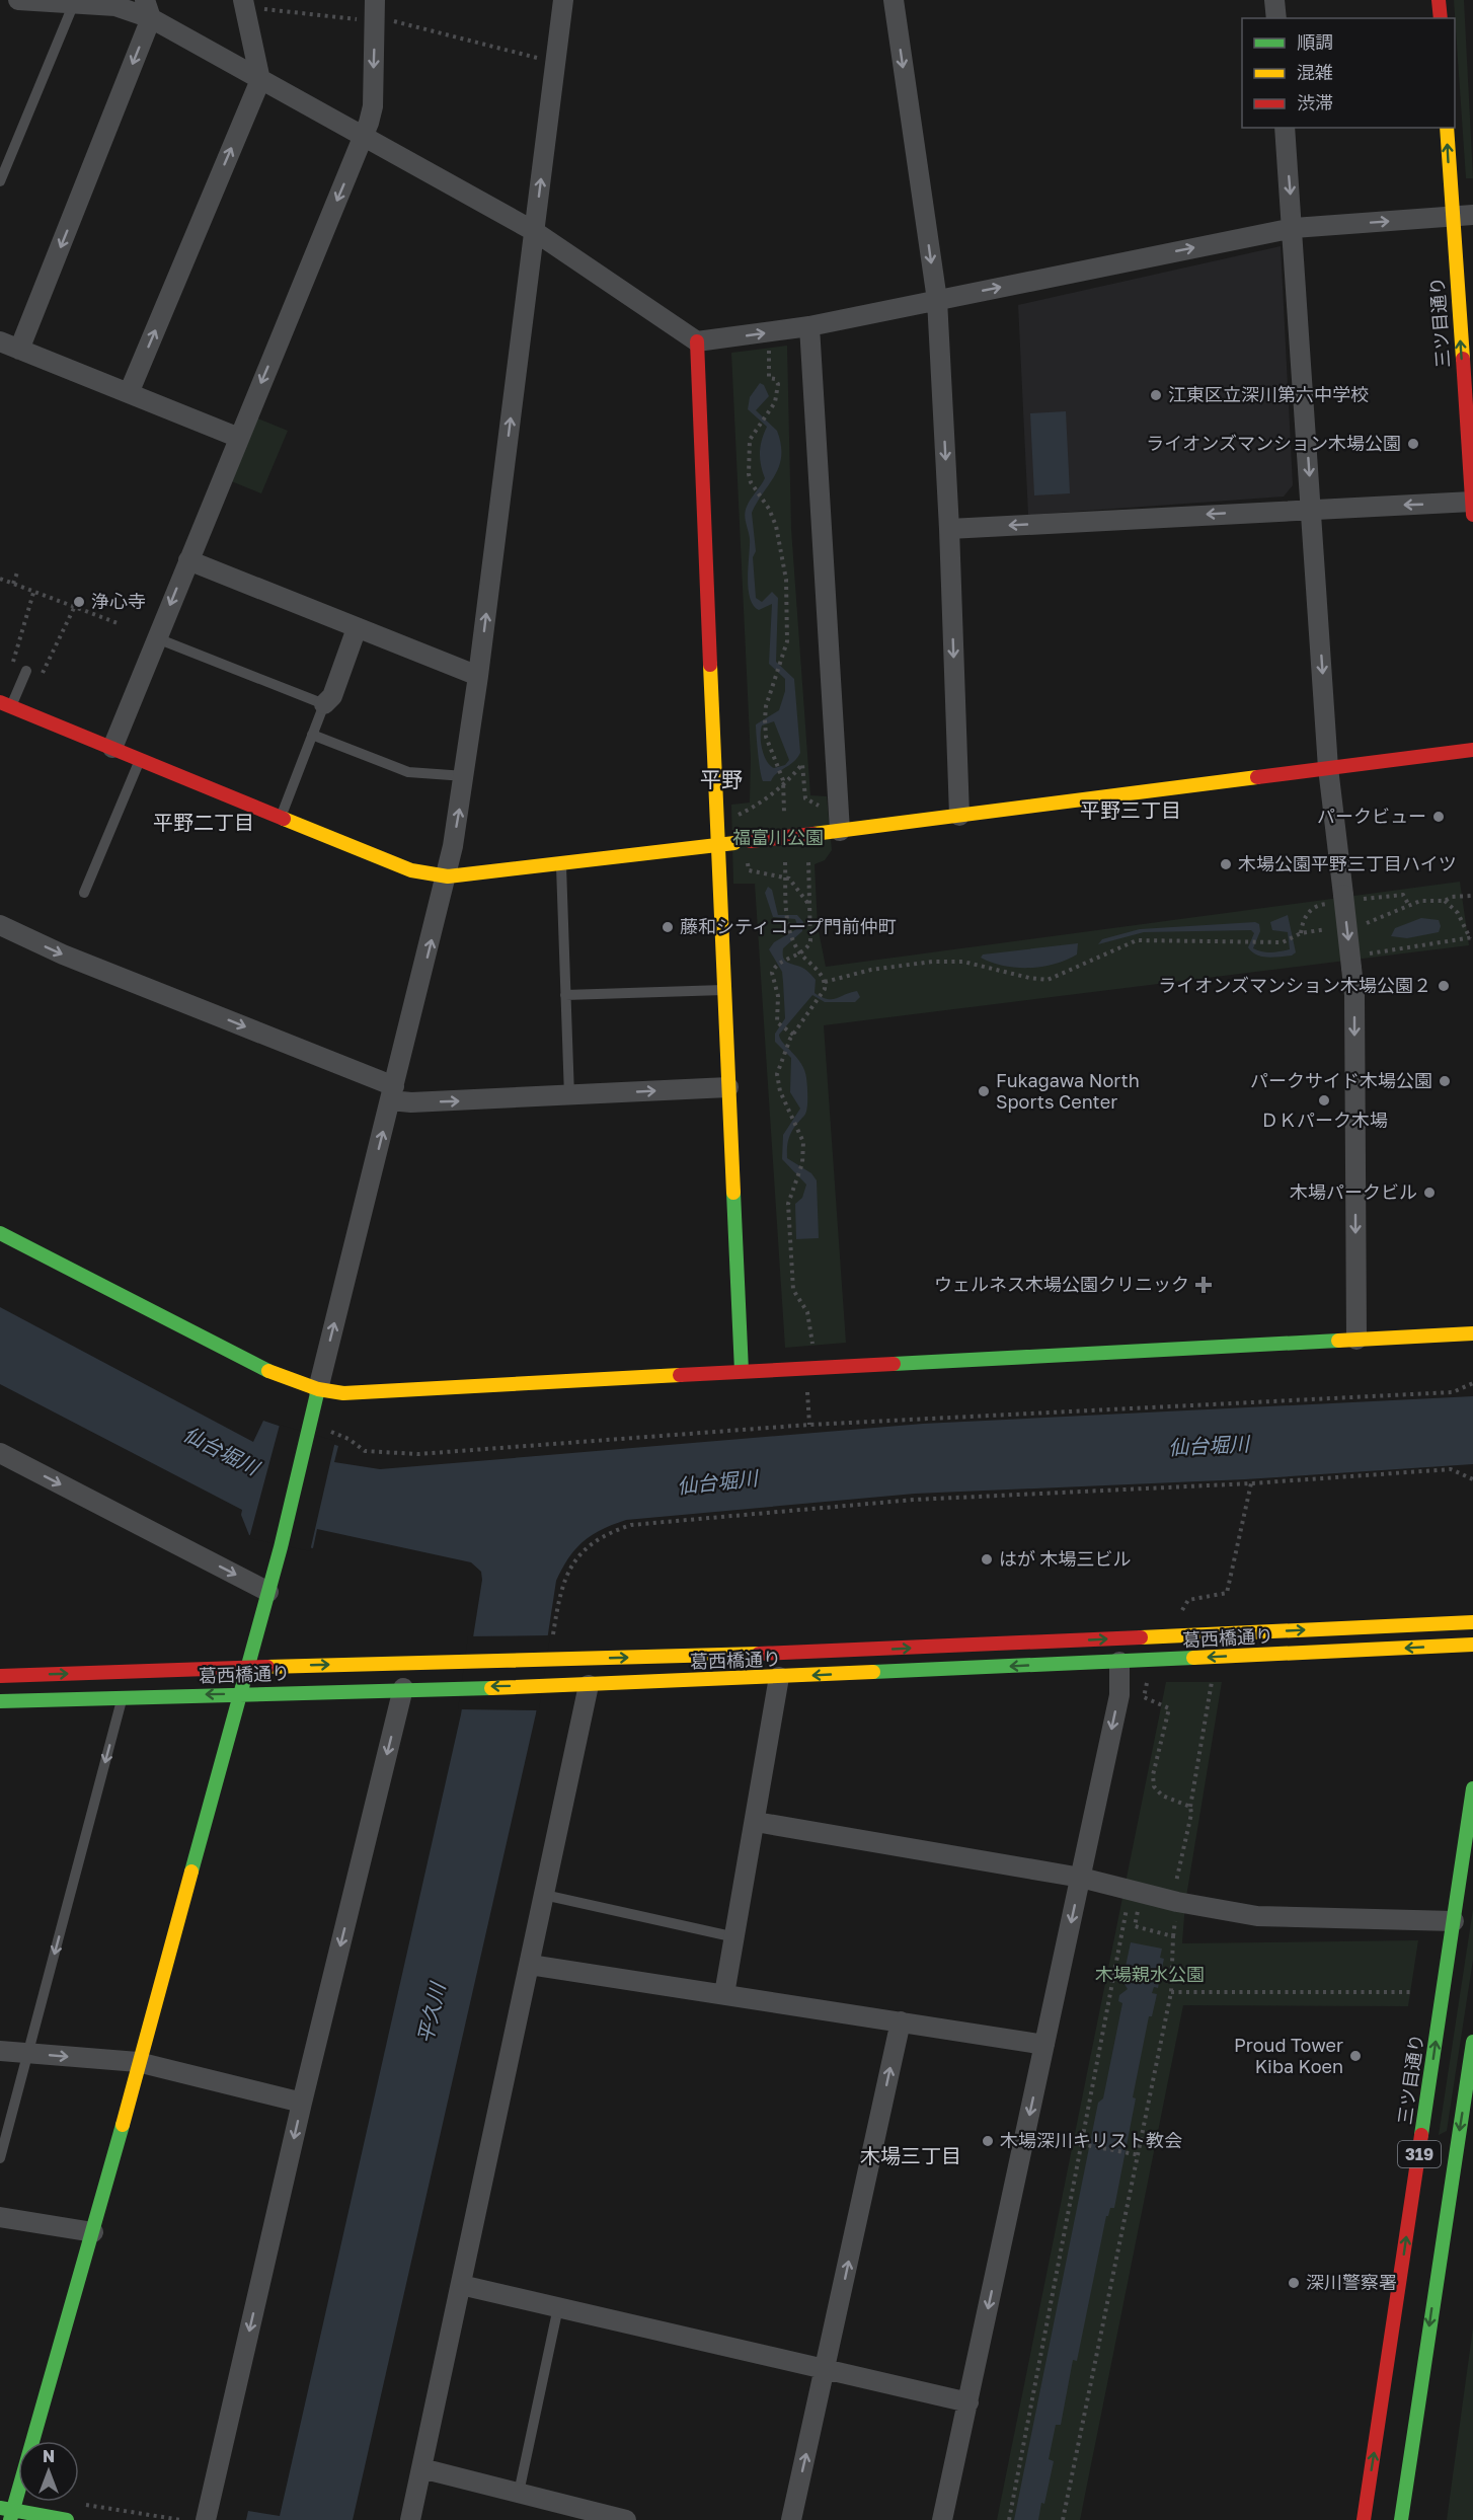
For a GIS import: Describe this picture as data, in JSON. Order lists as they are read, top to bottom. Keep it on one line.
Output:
{"streets":{"street":["三ツ目通り","葛西橋通り","319"]},"districts":["平野","平野三丁目","平野二丁目","木場三丁目"],"water":["仙台堀川","平久川"],"parks":["福富川公園","木場親水公園"],"places":{"other":["江東区立深川第六中学校","ライオンズマンション木場公園","浄心寺","パークビュー","木場公園平野三丁目ハイツ","藤和シティコープ門前仲町","ライオンズマンション木場公園２","パークサイド木場公園","Fukagawa North Sports Center","ＤＫパーク木場","木場パークビル","はが 木場三ビル","Proud Tower Kiba Koen","木場深川キリスト教会","深川警察署"],"health":["ウェルネス木場公園クリニック"]},"legend":["順調","混雑","渋滞"],"north":"top"}
